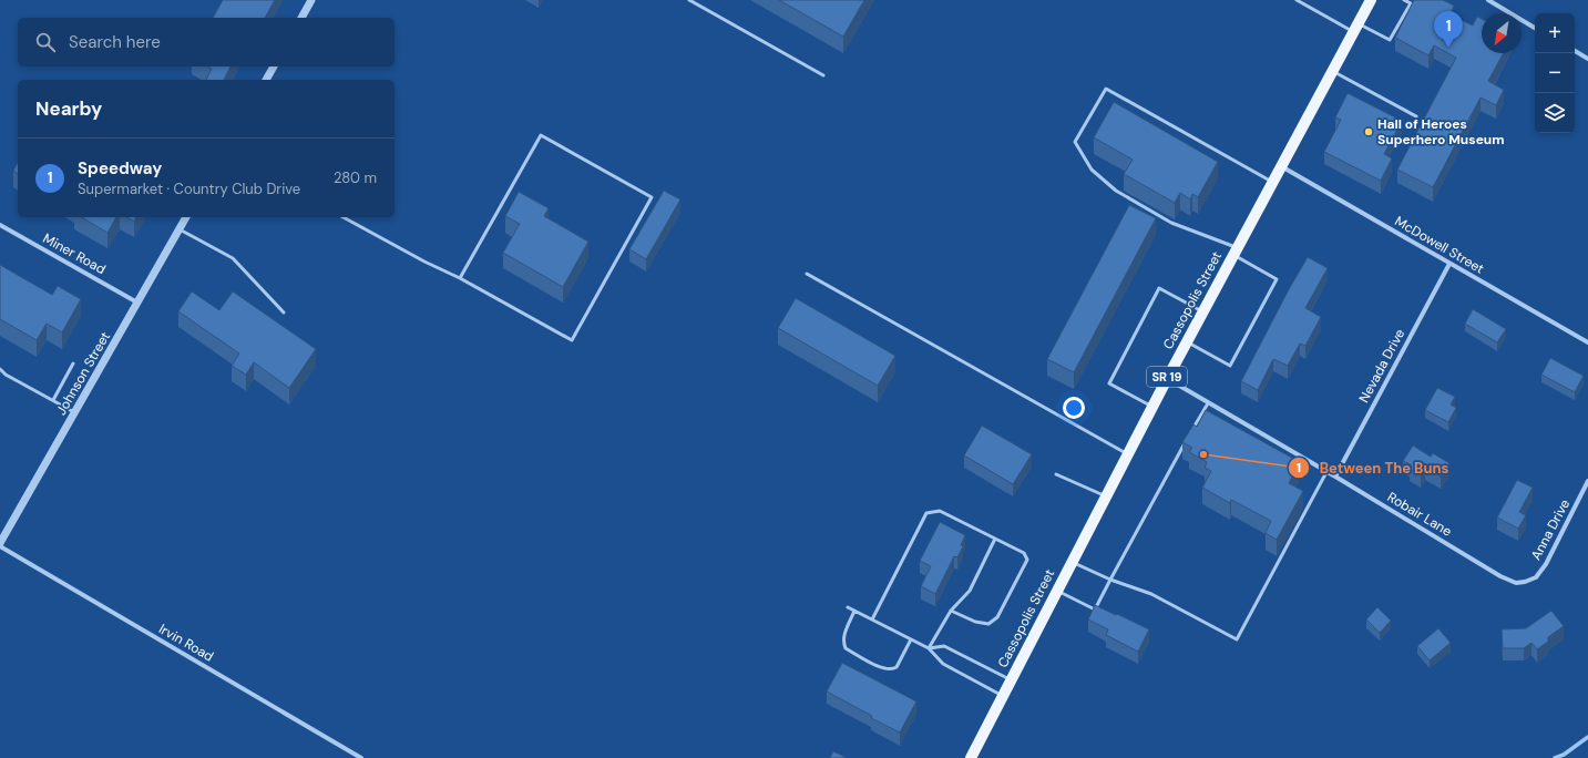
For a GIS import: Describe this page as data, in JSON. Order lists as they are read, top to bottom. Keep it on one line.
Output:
{"streets":{"main road":["Cassopolis Street","SR 19"],"street":["McDowell Street","Miner Road","Nevada Drive","Johnson Street","Robair Lane","Anna Drive","Irvin Road"]},"crossings":[["McDowell Street","Cassopolis Street"],["McDowell Street","Nevada Drive"],["Miner Road","Johnson Street"],["Cassopolis Street","Robair Lane"],["Nevada Drive","Robair Lane"],["Johnson Street","Irvin Road"],["Robair Lane","Anna Drive"]],"places":["Hall of Heroes Superhero Museum","Between The Buns"],"north":"bottom left","page":{"pins":"1","map_buttons":["+","−"],"search":"Search here","heading":"Nearby","list":[{"mark":"1","name":"Speedway","note":"Supermarket · Country Club Drive","value":"280 m"}]}}
